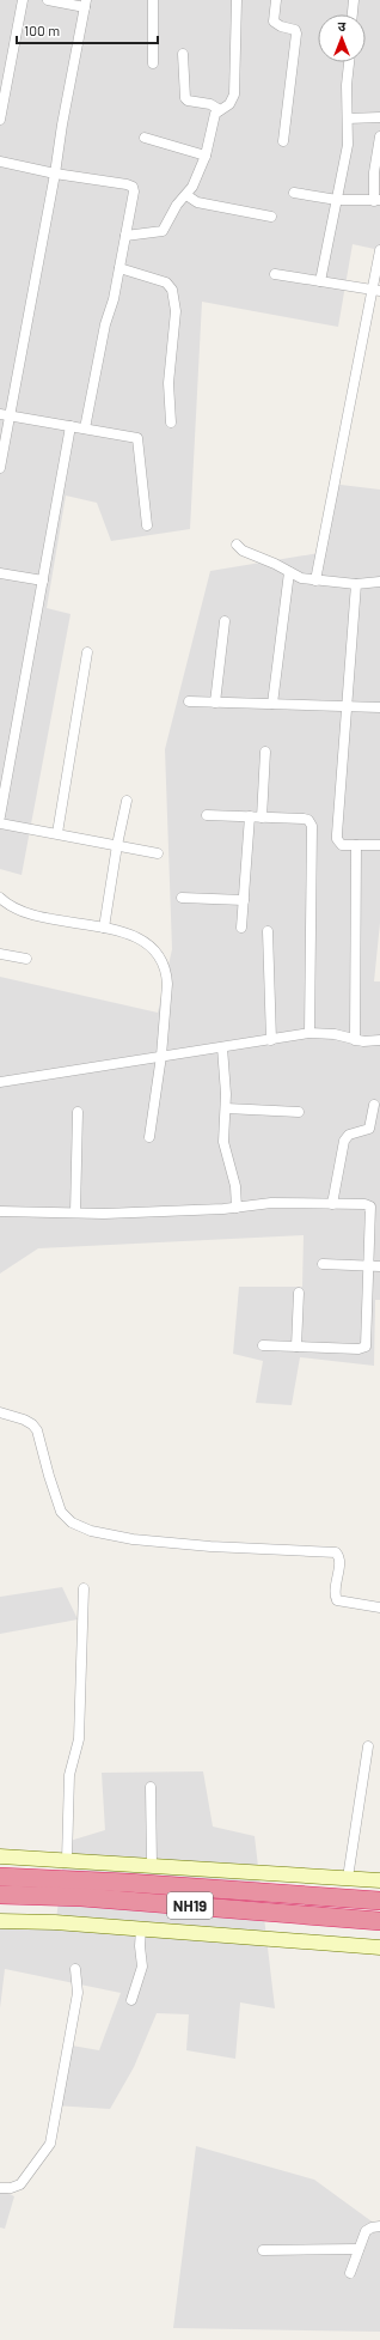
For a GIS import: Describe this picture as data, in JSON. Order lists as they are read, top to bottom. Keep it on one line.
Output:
{"streets":{"highway":["NH19"]},"scale_bar":"100 m","north":"top"}
